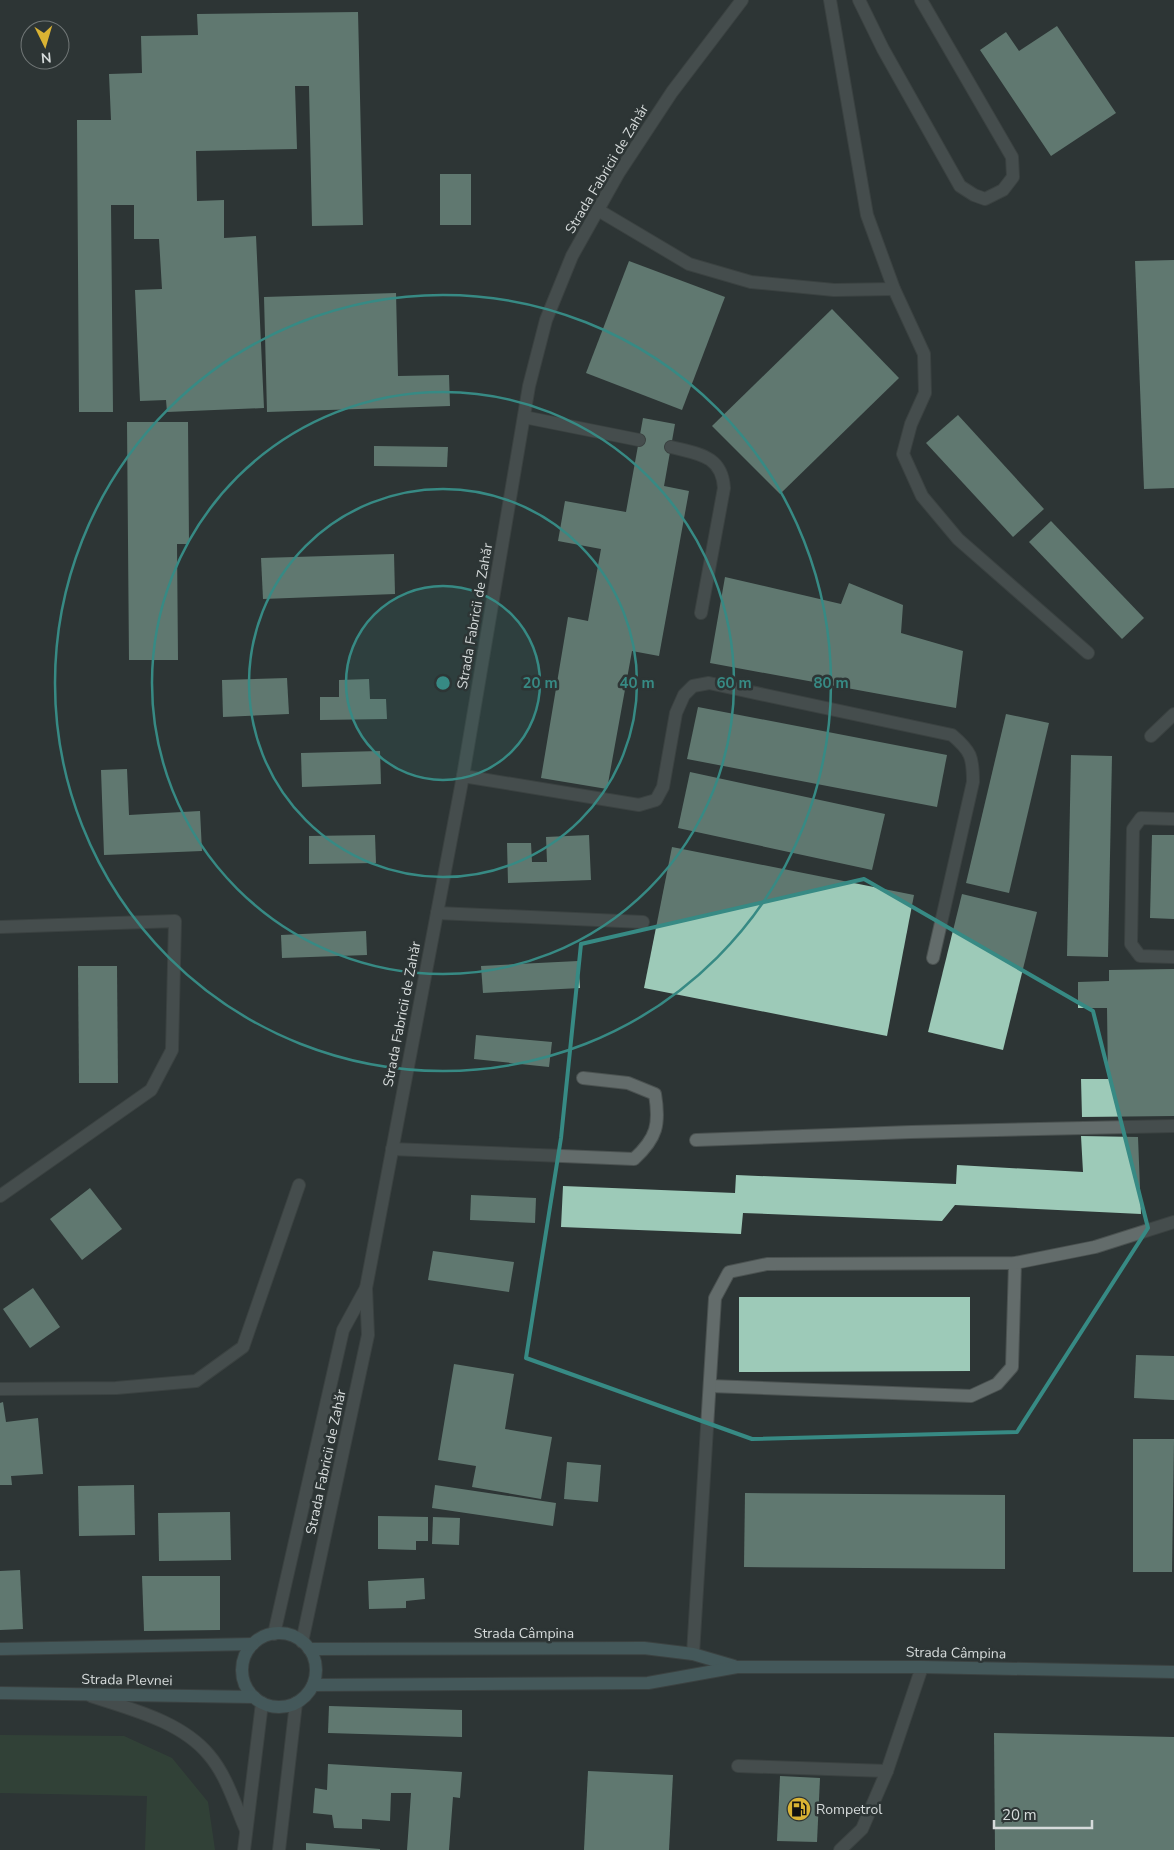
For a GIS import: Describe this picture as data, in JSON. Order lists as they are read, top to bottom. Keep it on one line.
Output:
{"streets":{"main road":["Strada Câmpina","Strada Plevnei"],"street":["Strada Fabricii de Zahăr"]},"crossings":[["Strada Fabricii de Zahăr","Strada Câmpina"],["Strada Fabricii de Zahăr","Strada Plevnei"],["Strada Câmpina","Strada Plevnei"]],"places":{"fuel station":["Rompetrol"]},"scale_bar":"20 m","north":"bottom","rings":["20 m","40 m","60 m","80 m"]}
